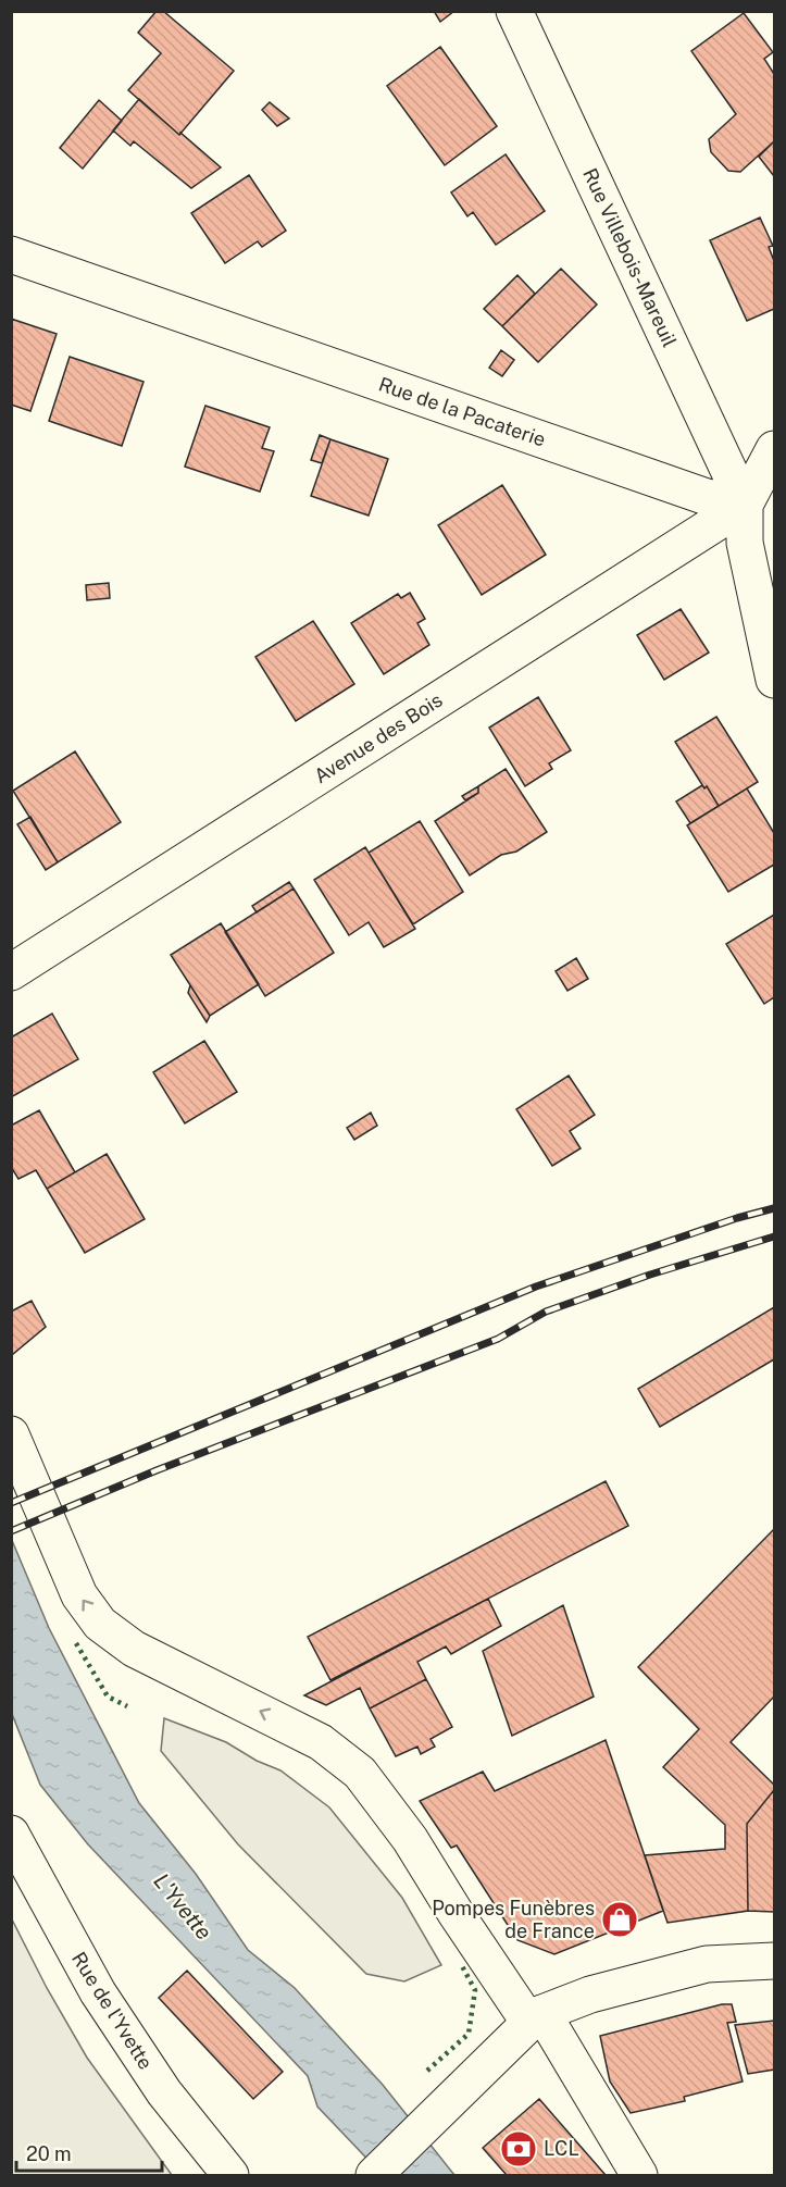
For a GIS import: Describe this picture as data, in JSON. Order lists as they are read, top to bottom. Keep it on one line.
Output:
{"streets":{"street":["Rue Villebois-Mareuil","Rue de la Pacaterie","Avenue des Bois","Rue de l'Yvette"]},"crossings":[["Rue Villebois-Mareuil","Rue de la Pacaterie"],["Rue Villebois-Mareuil","Avenue des Bois"],["Rue de la Pacaterie","Avenue des Bois"]],"water":["L'Yvette"],"places":{"shop":["Pompes Funèbres de France"],"bank":["LCL"]},"scale_bar":"20 m"}
